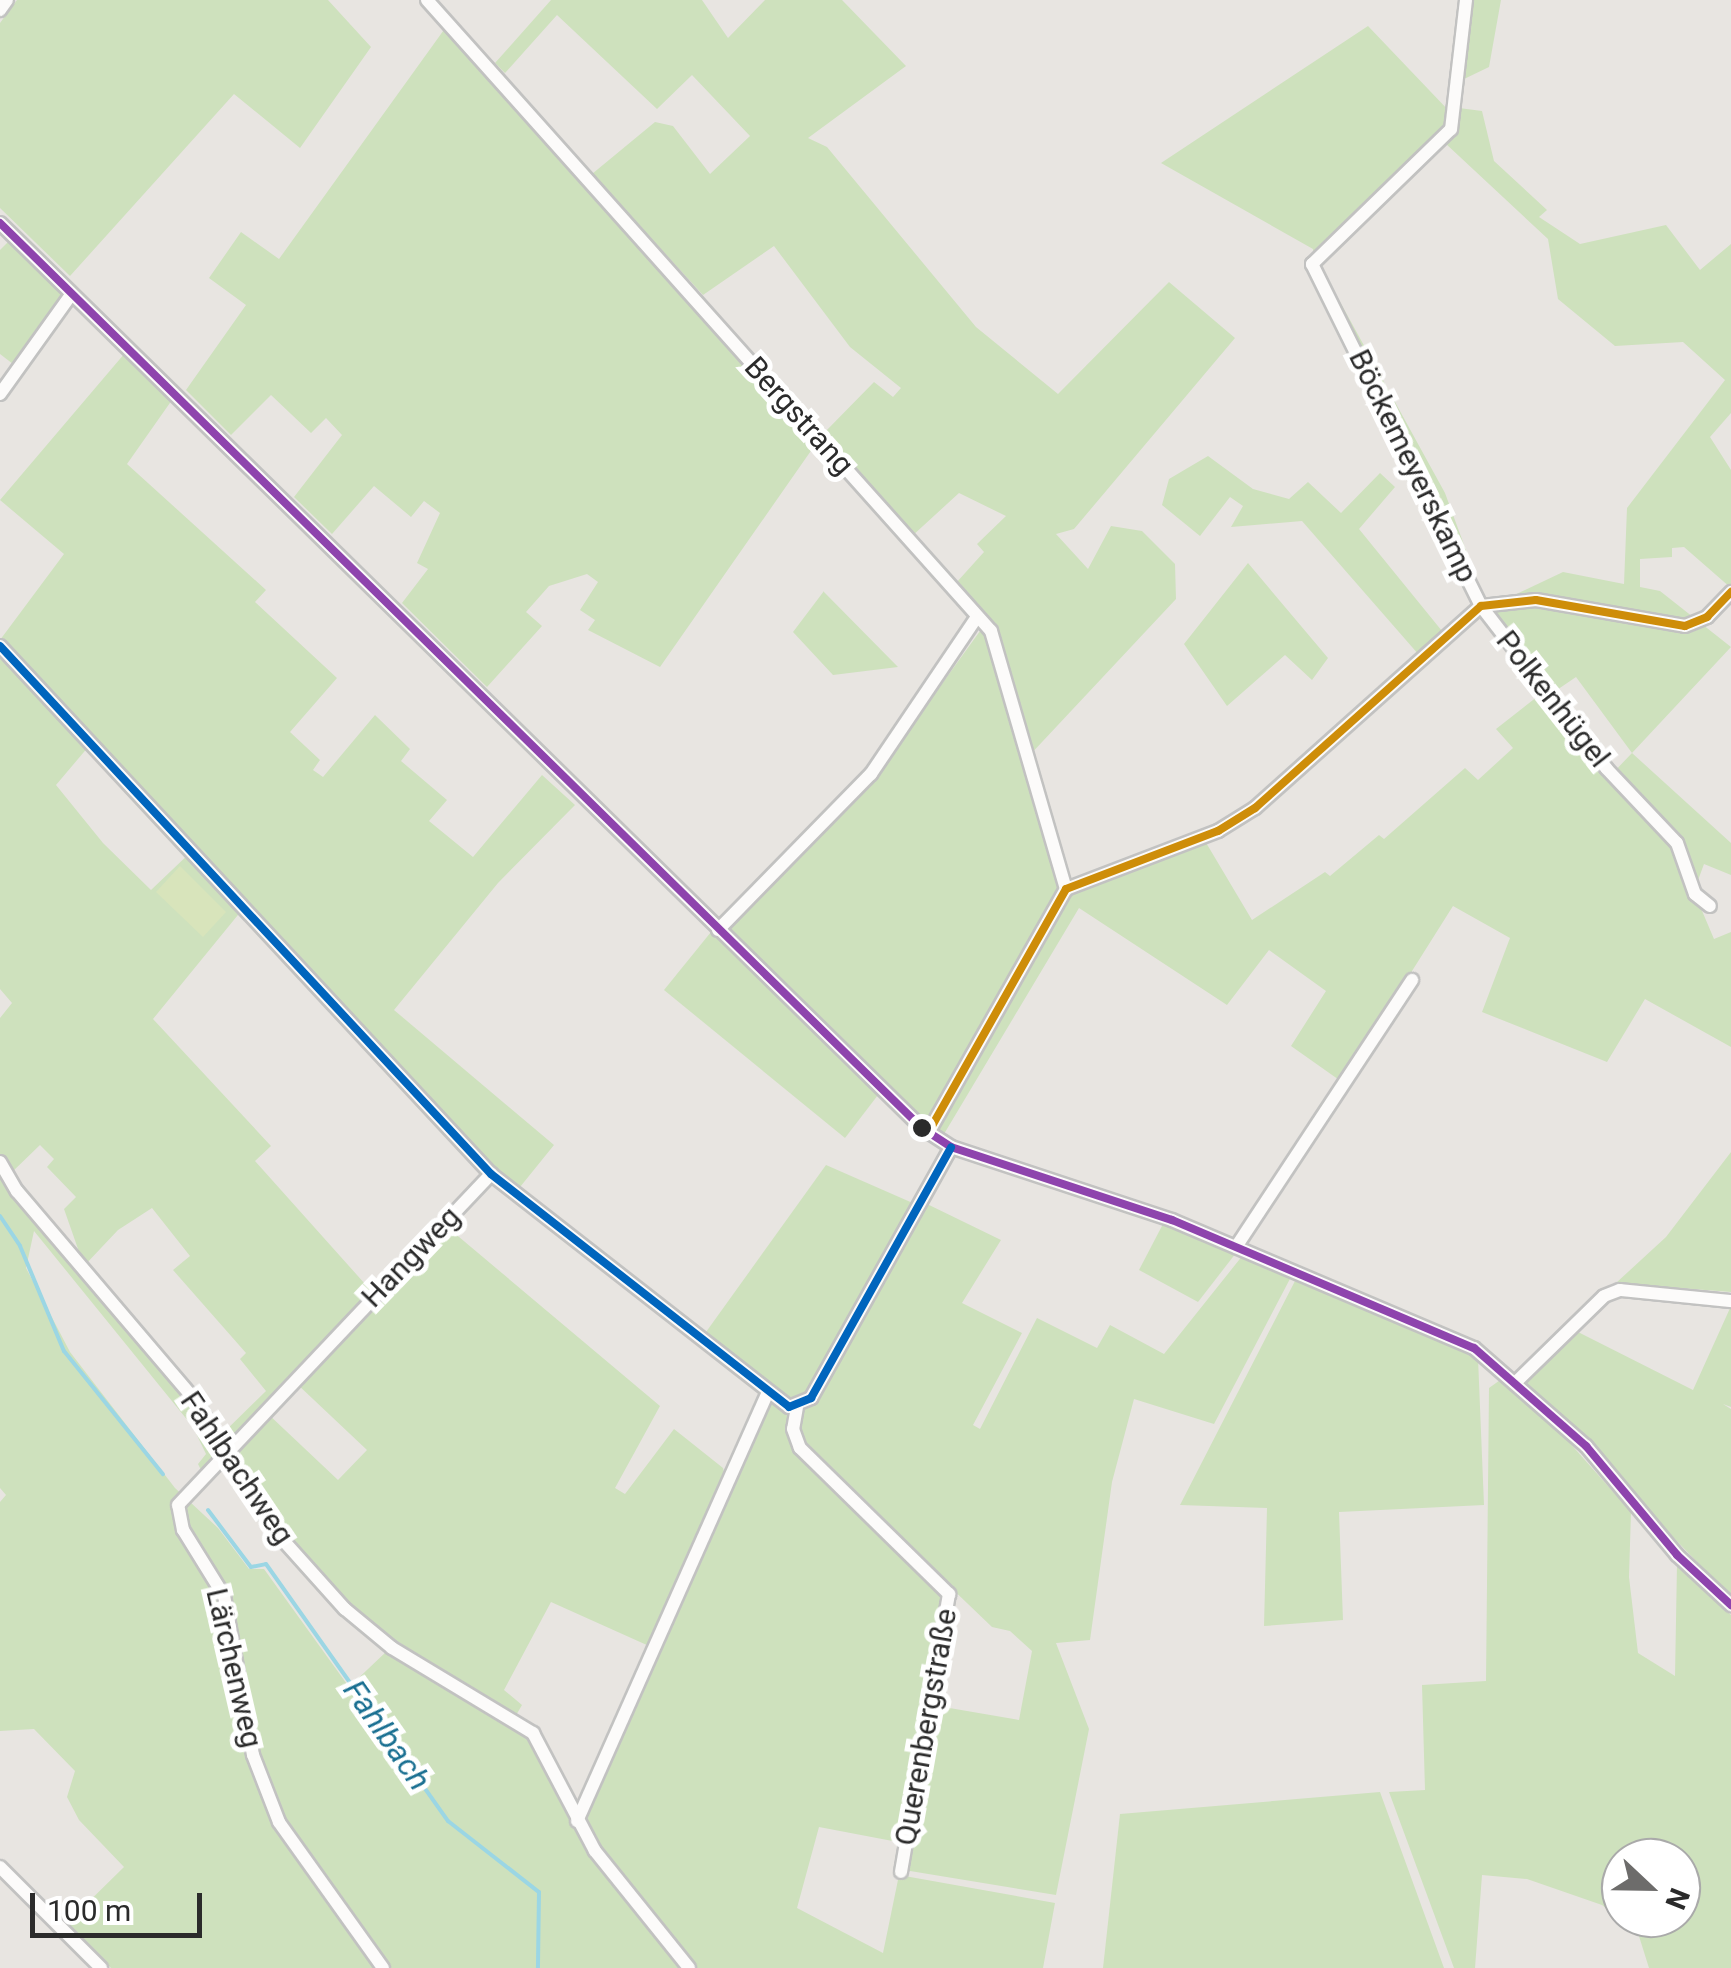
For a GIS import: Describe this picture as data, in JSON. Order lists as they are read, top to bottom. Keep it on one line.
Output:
{"streets":{"street":["Bergstrang","Böckemeyerskamp","Polkenhügel","Hangweg","Fahlbachweg","Lärchenweg","Querenbergstraße"]},"crossings":[["Bergstrang","Böckemeyerskamp"],["Böckemeyerskamp","Polkenhügel"],["Hangweg","Lärchenweg"],["Fahlbachweg","Lärchenweg"]],"water":["Fahlbach"],"scale_bar":"100 m","north":"right"}
